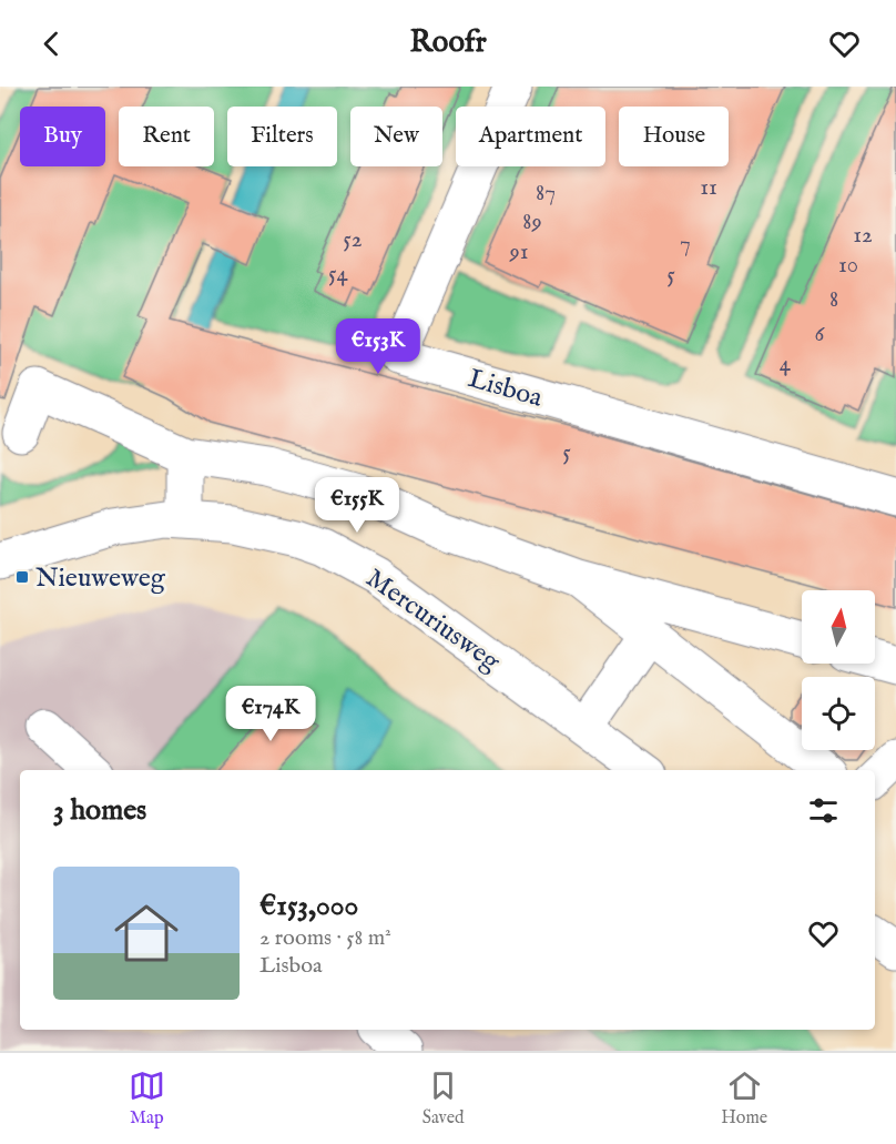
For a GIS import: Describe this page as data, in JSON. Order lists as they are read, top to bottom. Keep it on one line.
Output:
{"streets":{"street":["Lisboa","Mercuriusweg"]},"places":{"transit":["Nieuweweg"]},"house_numbers":["11","87","89","12","52","7","91","10","54","5","8","6","4","5"],"north":"top","page":{"header":"Roofr","chip":["Buy","Rent","Filters","New","Apartment","House"],"price":["€153K","€155K","€174K"],"heading":"3 homes","list":[{"name":"€153,000","note":"2 rooms · 58 m² · Lisboa"}],"tabs":["Map","Saved","Home"]}}
